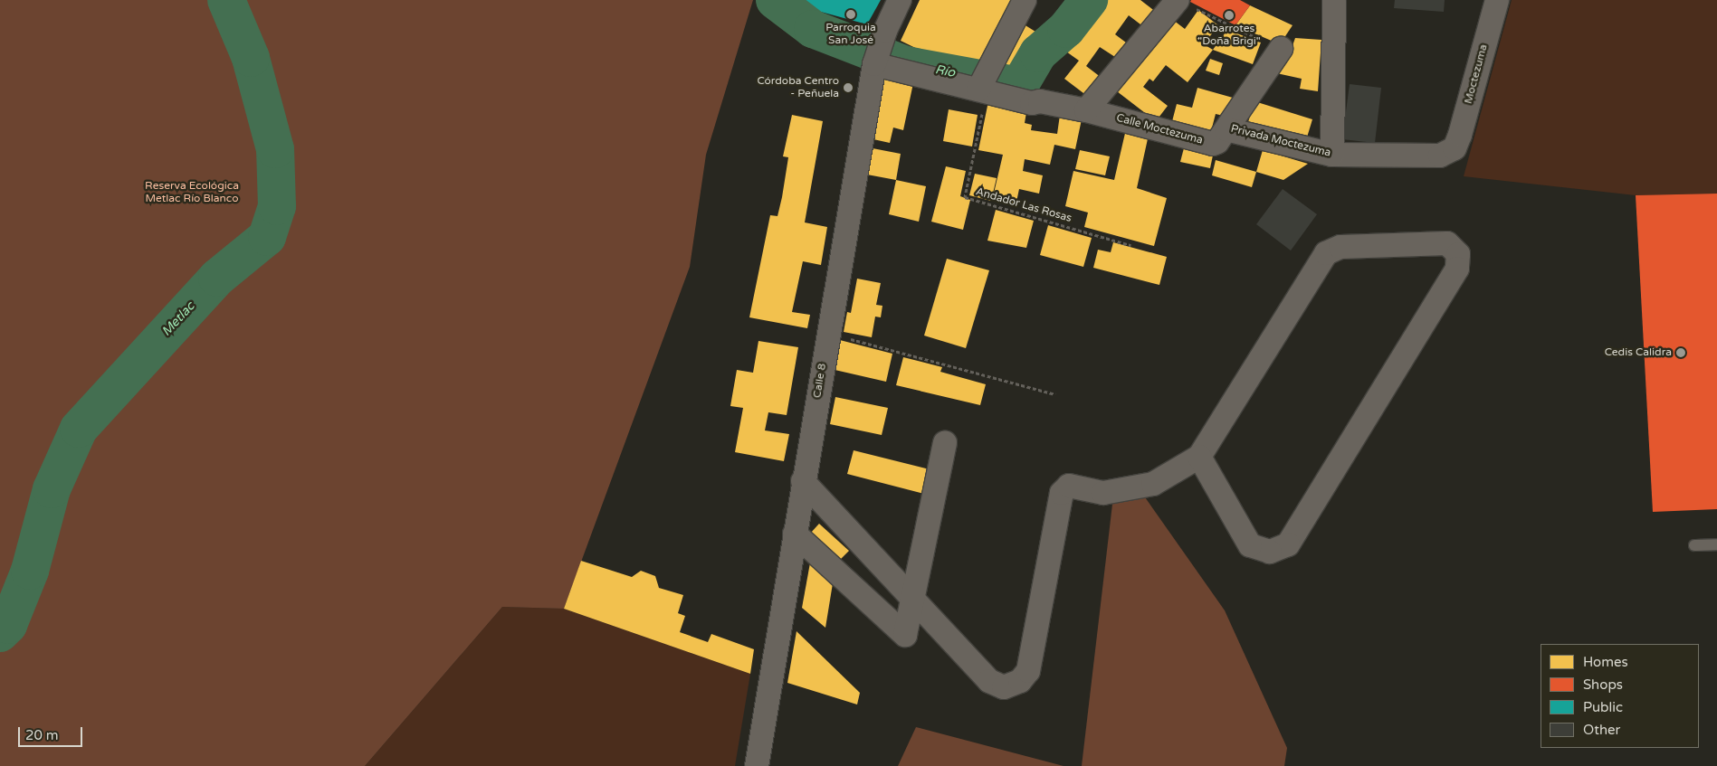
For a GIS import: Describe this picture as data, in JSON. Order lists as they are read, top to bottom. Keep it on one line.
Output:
{"streets":{"street":["Moctezuma","Calle Moctezuma","Privada Moctezuma","Calle 8"],"path":["Andador Las Rosas"]},"crossings":[["Moctezuma","Privada Moctezuma"],["Calle Moctezuma","Privada Moctezuma"],["Calle Moctezuma","Andador Las Rosas"],["Calle Moctezuma","Calle 8"]],"water":["Río","Metlac"],"parks":["Reserva Ecológica Metlac Río Blanco"],"places":["Parroquia San José","Abarrotes \"Doña Brigi\"","Córdoba Centro - Peñuela","Cedis Calidra"],"legend":["Homes","Shops","Public","Other"],"scale_bar":"20 m"}
